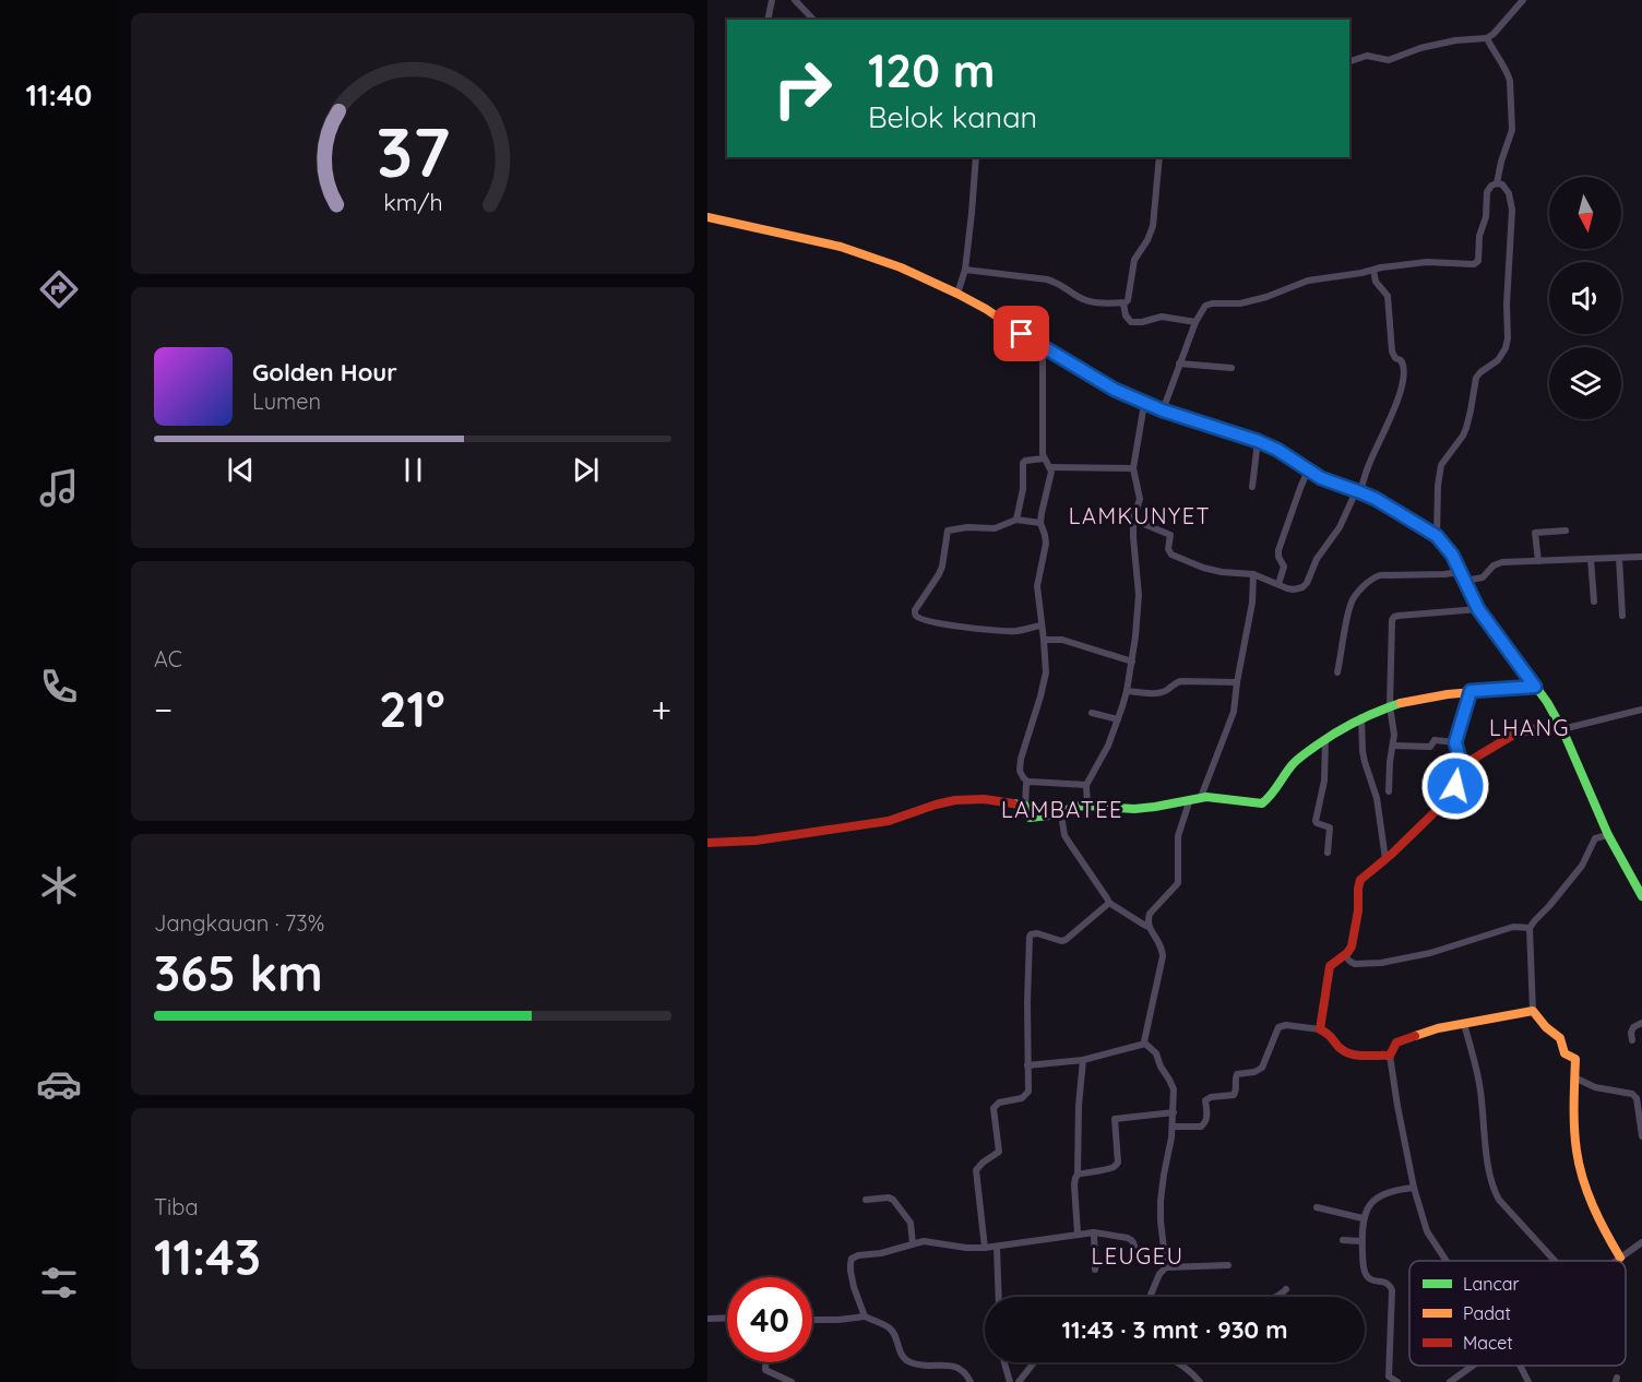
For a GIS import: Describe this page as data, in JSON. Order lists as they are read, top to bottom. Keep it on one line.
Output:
{"districts":["LAMKUNYET","LHANG","LAMBATEE","LEUGEU"],"legend":["Lancar","Padat","Macet"],"north":"bottom","page":{"tabs":"11:40","turn":["120 m","Belok kanan"],"song":["Golden Hour","Lumen"],"tile":["AC",["Jangkauan · 73%","365 km"],["Tiba","11:43"]],"heat":["−","21°","+"],"limit":"40","trip":"11:43 · 3 mnt · 930 m","gauge":["37","km/h"]}}
